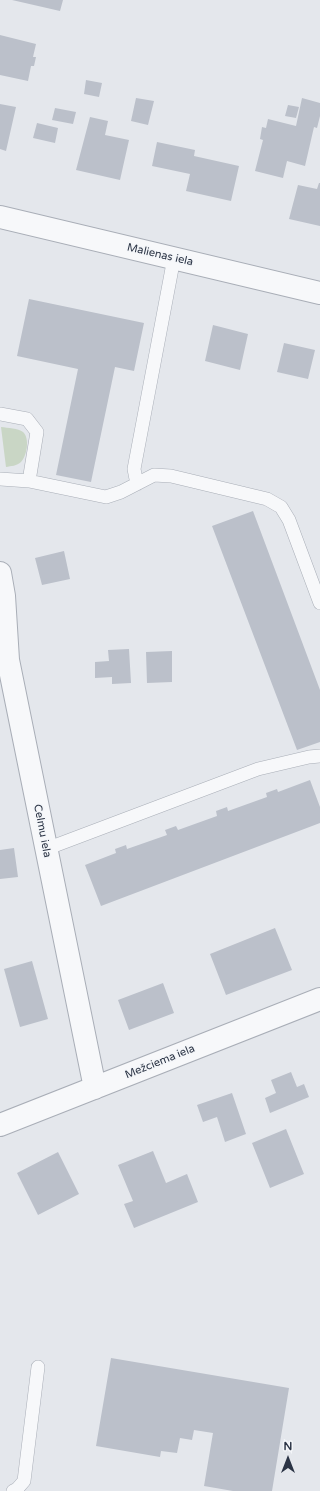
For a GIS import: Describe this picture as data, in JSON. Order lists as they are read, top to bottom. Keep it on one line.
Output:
{"streets":{"street":["Malienas iela","Celmu iela","Mežciema iela"]},"crossings":[["Celmu iela","Mežciema iela"]],"north":"top"}
